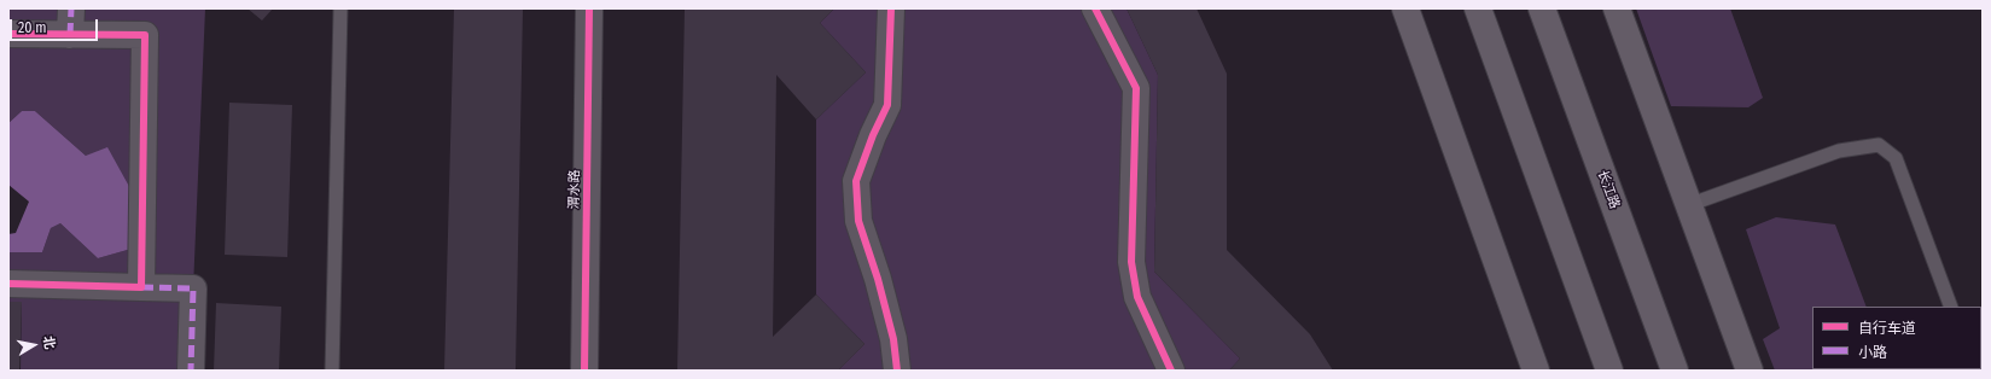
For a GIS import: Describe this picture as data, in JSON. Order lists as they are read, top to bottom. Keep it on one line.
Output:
{"streets":{"main road":["长江路"],"street":["渭水路"]},"legend":["自行车道","小路"],"scale_bar":"20 m","north":"right"}
